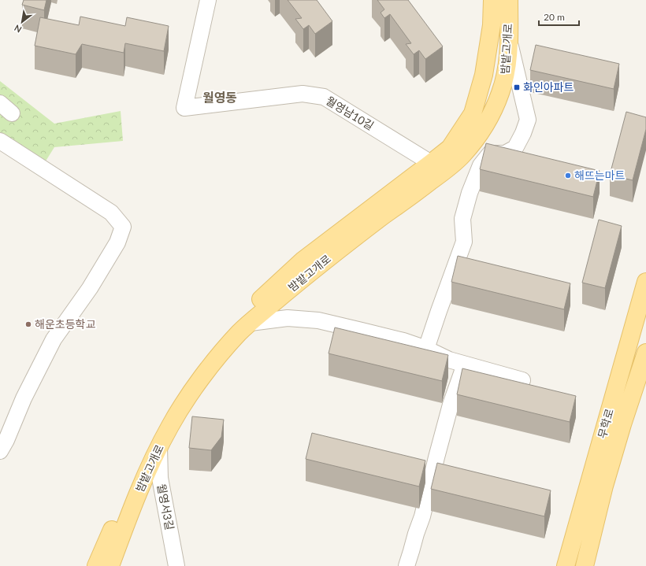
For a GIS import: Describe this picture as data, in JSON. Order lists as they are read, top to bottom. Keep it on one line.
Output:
{"streets":{"main road":["밤밭고개로","무학로"],"street":["월영남10길","월영서3길"]},"crossings":[["밤밭고개로","월영남10길"],["밤밭고개로","월영서3길"]],"districts":["월영동"],"places":{"transit":["화인아파트"],"other":["해뜨는마트","해운초등학교"]},"scale_bar":"20 m","north":"bottom left"}
